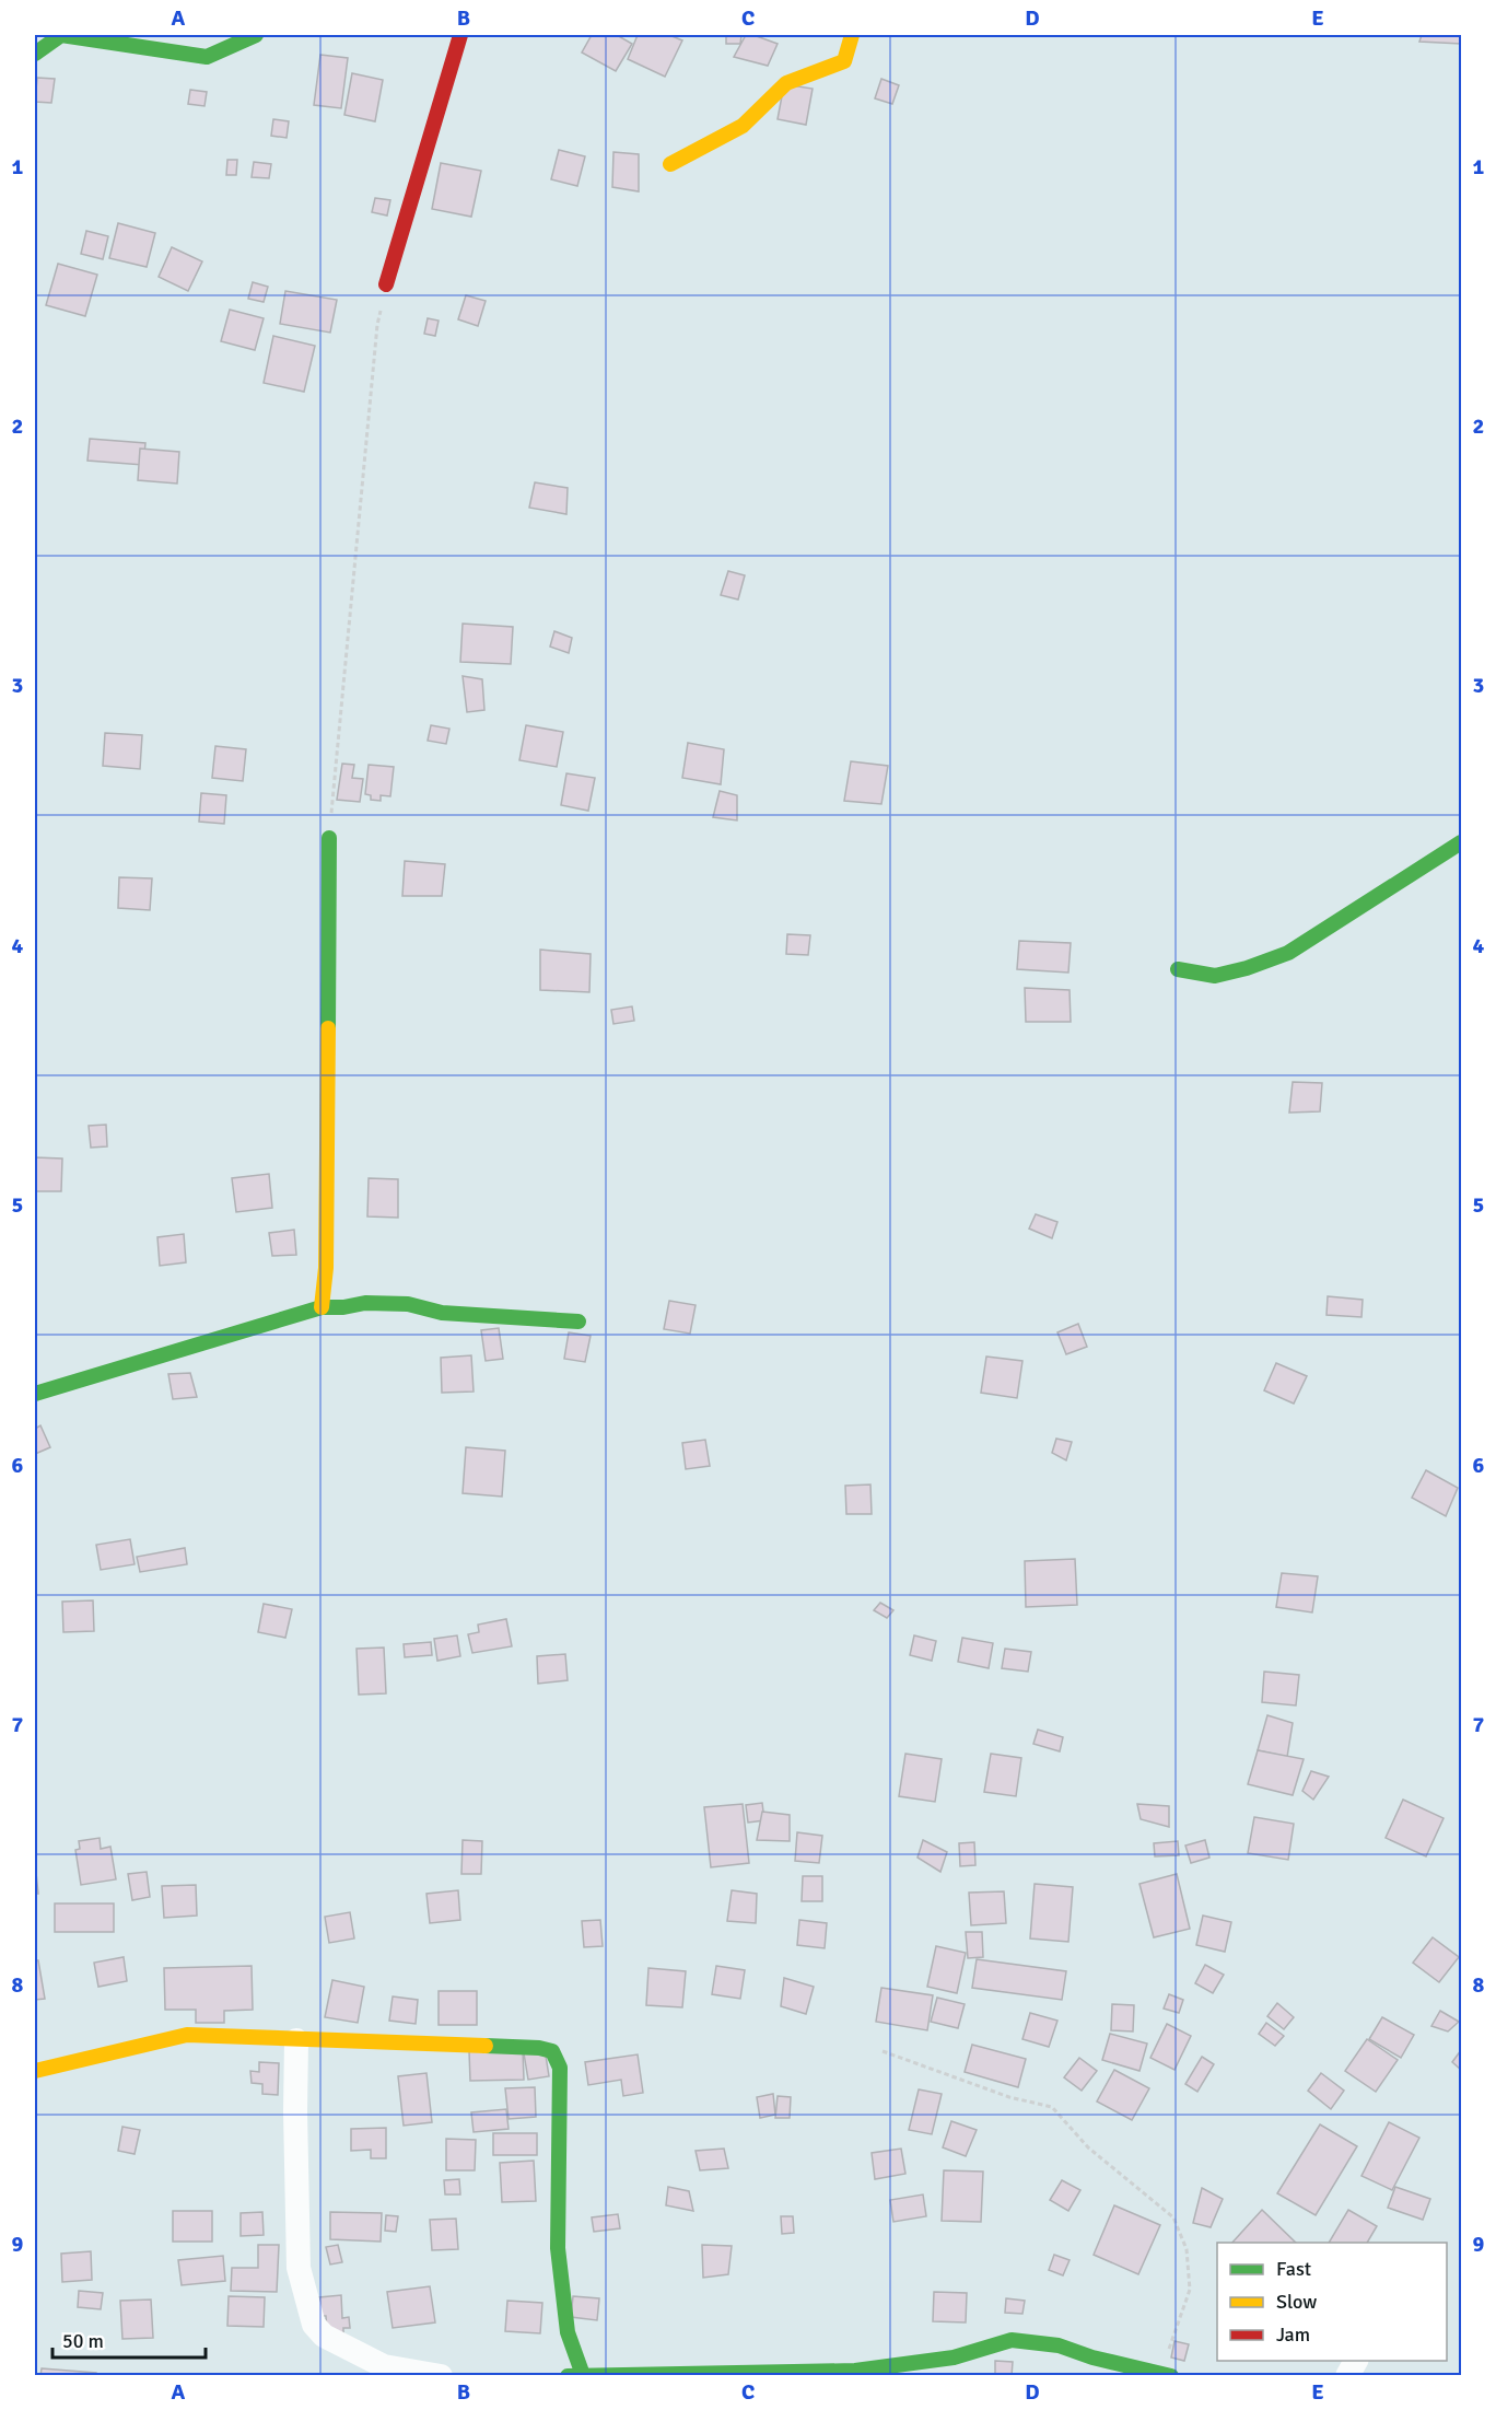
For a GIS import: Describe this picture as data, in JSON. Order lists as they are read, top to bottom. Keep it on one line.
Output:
{"legend":["Fast","Slow","Jam"],"scale_bar":"50 m","grid":{"columns":["A","B","C","D","E"],"rows":["1","2","3","4","5","6","7","8","9"]}}
